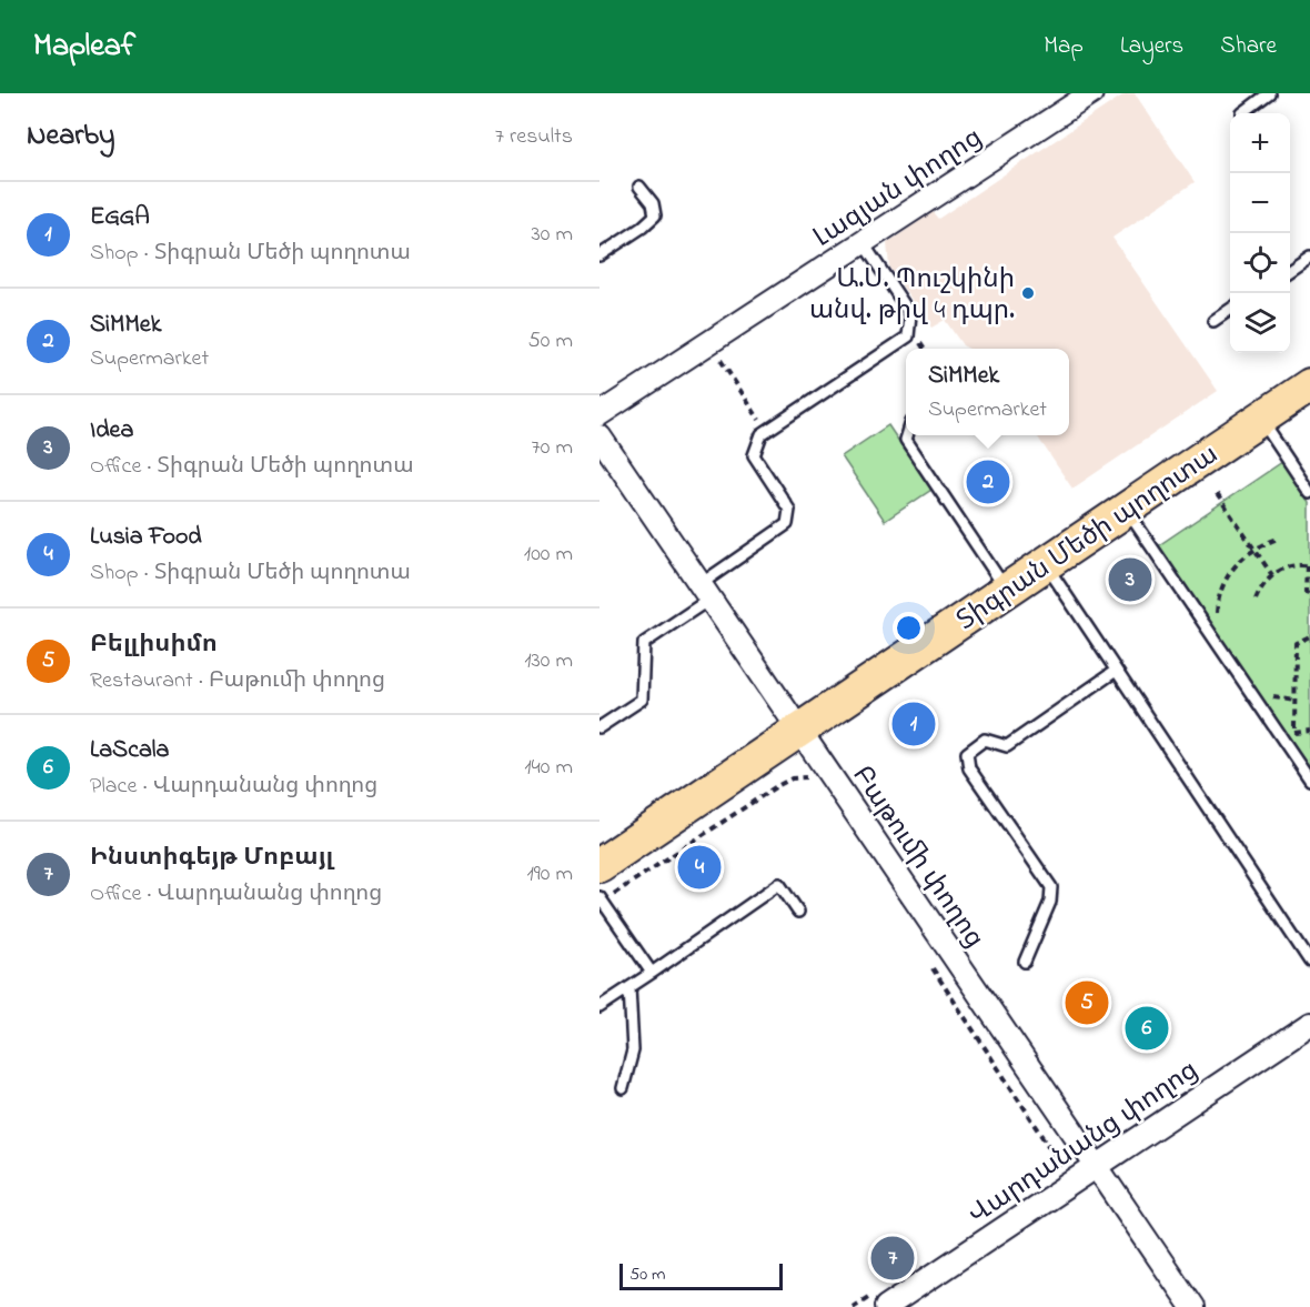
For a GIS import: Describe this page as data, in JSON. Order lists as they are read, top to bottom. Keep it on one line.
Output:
{"streets":{"main road":["Տիգրան Մեծի պողոտա"],"street":["Լազյան փողոց","Բաթումի փողոց","Վարդանանց փողոց"]},"crossings":[["Տիգրան Մեծի պողոտա","Բաթումի փողոց"],["Բաթումի փողոց","Վարդանանց փողոց"]],"places":["Ա.Ս. Պուշկինի անվ. թիվ 4 դպր."],"scale_bar":"50 m","page":{"header":"Mapleaf","nav":["Map","Layers","Share"],"heading":["Nearby","7 results"],"map_buttons":["+","−"],"list":[{"mark":"1","name":"EGGA","note":"Shop · Տիգրան Մեծի պողոտա","value":"30 m"},{"mark":"2","name":"SiMMek","note":"Supermarket","value":"50 m"},{"mark":"3","name":"Idea","note":"Office · Տիգրան Մեծի պողոտա","value":"70 m"},{"mark":"4","name":"Lusia Food","note":"Shop · Տիգրան Մեծի պողոտա","value":"100 m"},{"mark":"5","name":"Բելլիսիմո","note":"Restaurant · Բաթումի փողոց","value":"130 m"},{"mark":"6","name":"LaScala","note":"Place · Վարդանանց փողոց","value":"140 m"},{"mark":"7","name":"Ինստիգեյթ Մոբայլ","note":"Office · Վարդանանց փողոց","value":"190 m"}],"popup":["SiMMek","Supermarket"],"pins":["2","3","1","4","5","6","7"],"scale":"50 m"}}
